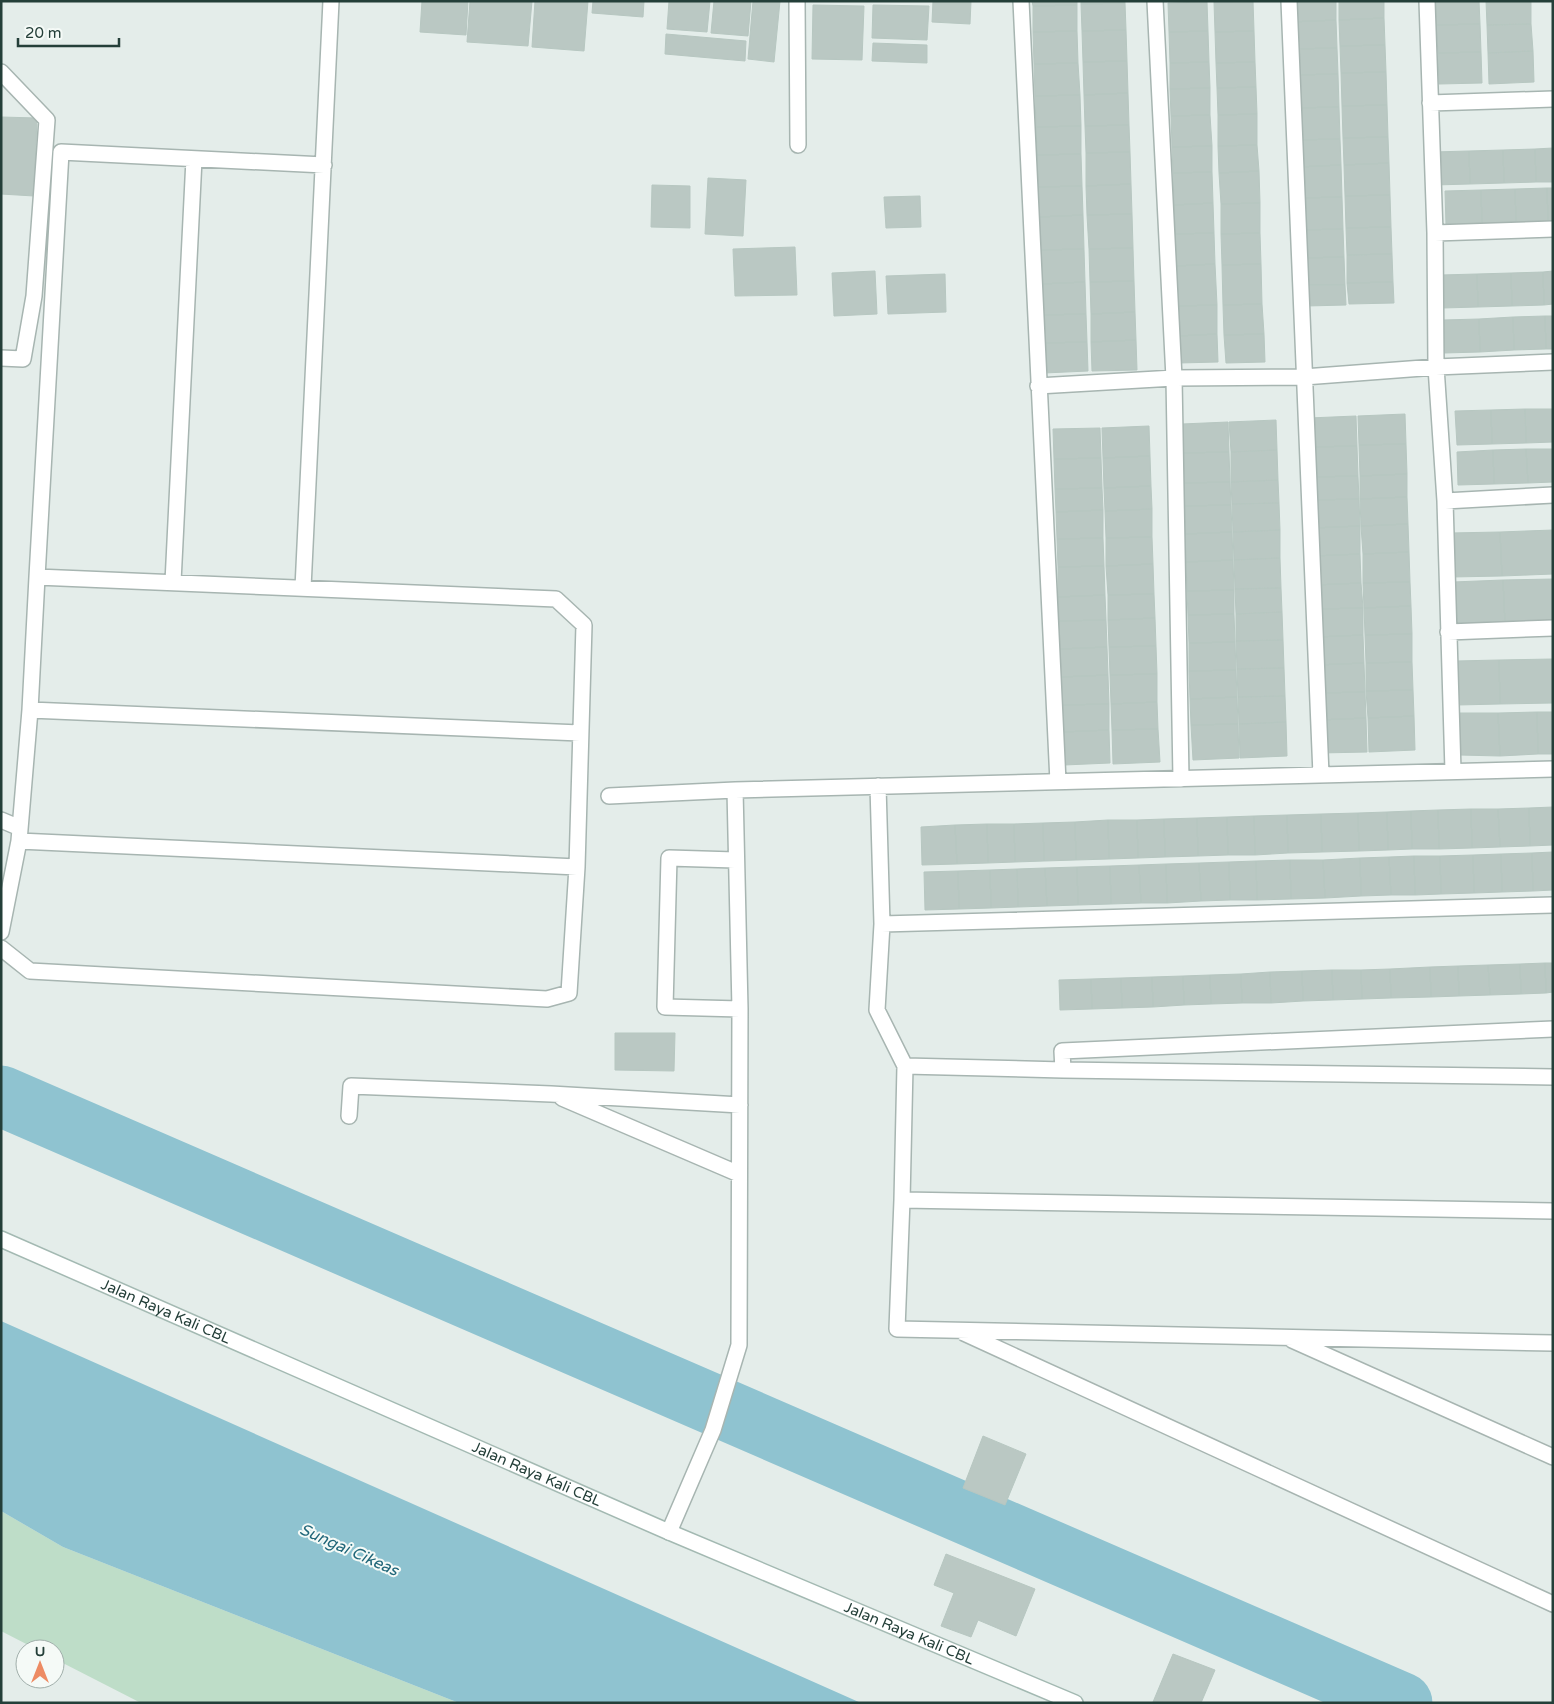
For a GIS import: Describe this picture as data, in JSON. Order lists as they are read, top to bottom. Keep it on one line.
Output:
{"streets":{"street":["Jalan Raya Kali CBL"]},"water":["Sungai Cikeas"],"scale_bar":"20 m","north":"top"}
